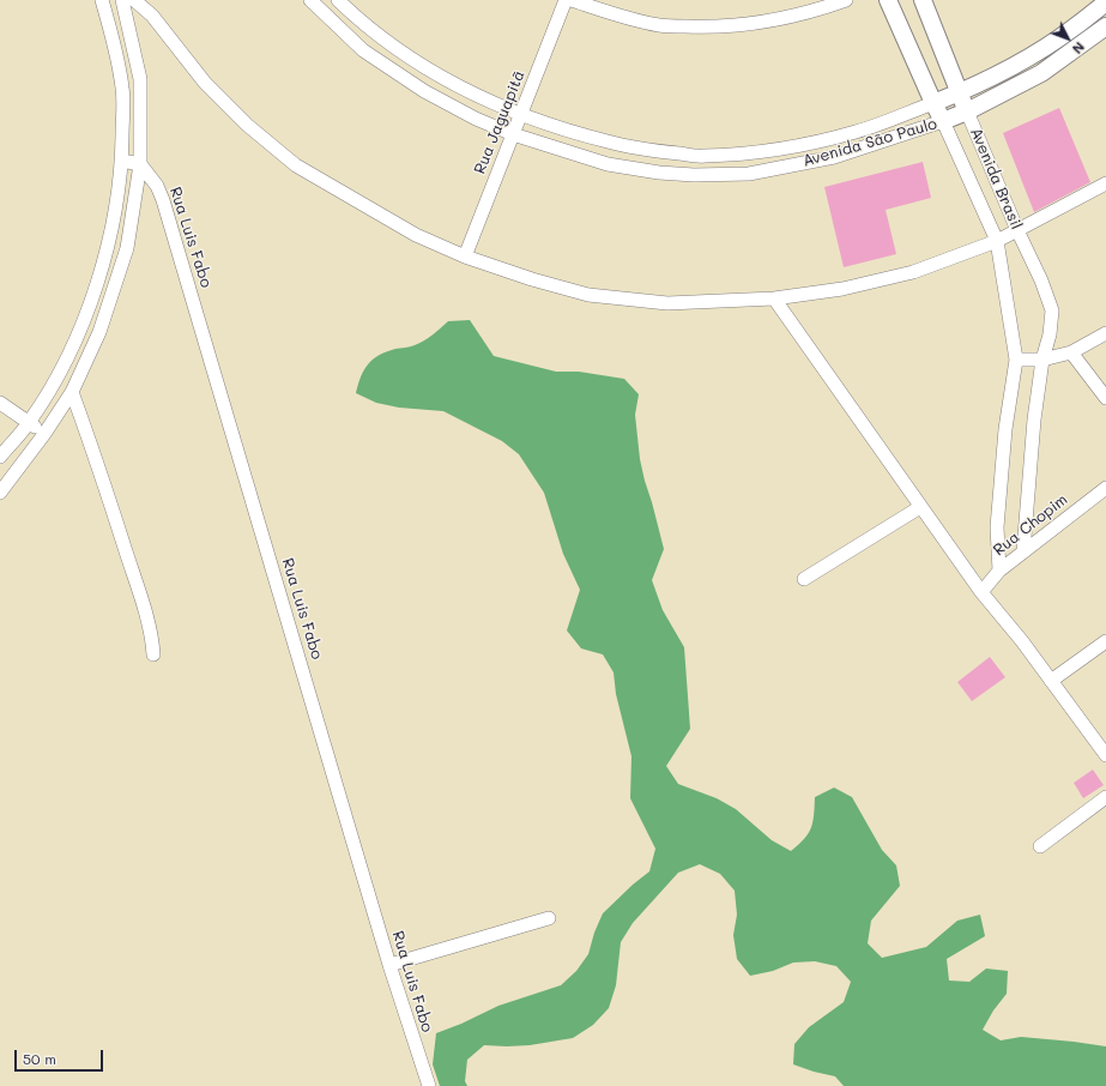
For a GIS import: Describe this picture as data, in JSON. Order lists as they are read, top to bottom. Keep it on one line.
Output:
{"streets":{"main road":["Avenida São Paulo","Avenida Brasil"],"street":["Rua Jaguapitã","Rua Luis Fabo","Rua Chopim"]},"crossings":[["Rua Jaguapitã","Avenida São Paulo"],["Avenida São Paulo","Avenida Brasil"],["Avenida Brasil","Rua Chopim"]],"scale_bar":"50 m","north":"bottom right"}
